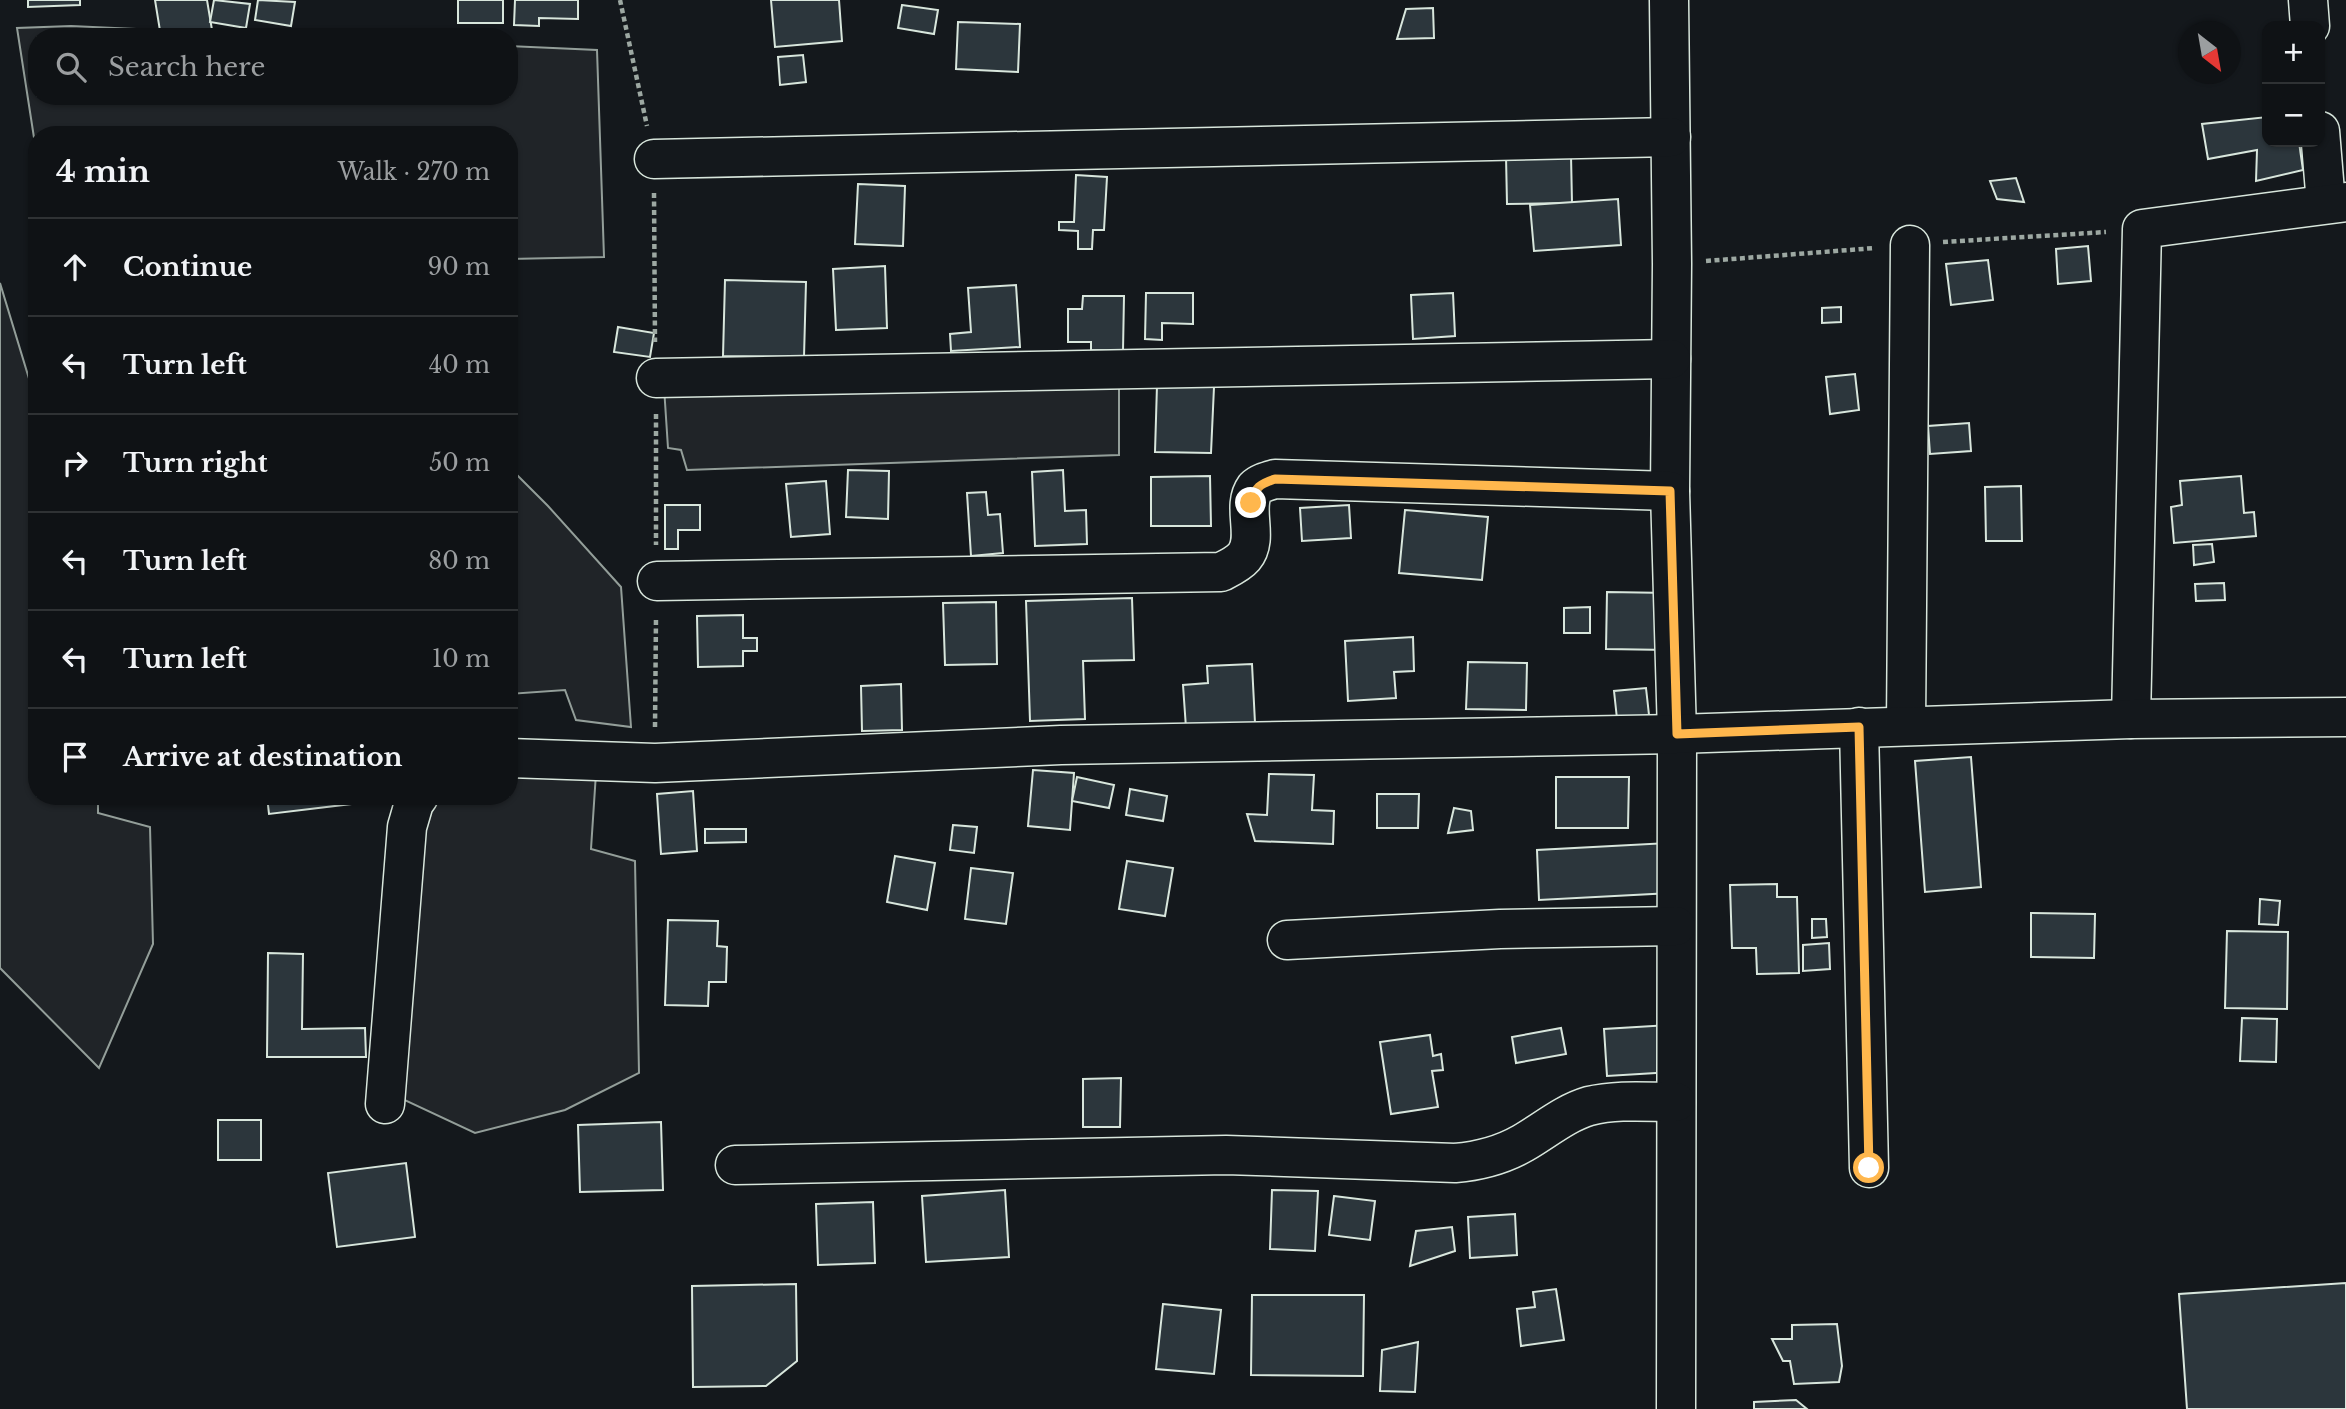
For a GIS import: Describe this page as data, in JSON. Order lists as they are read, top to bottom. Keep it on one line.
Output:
{"north":"bottom right","page":{"map_buttons":["+","−"],"search":"Search here","heading":["4 min","Walk · 270 m"],"list":[["Continue","90 m"],["Turn left","40 m"],["Turn right","50 m"],["Turn left","80 m"],["Turn left","10 m"],"Arrive at destination"]}}
